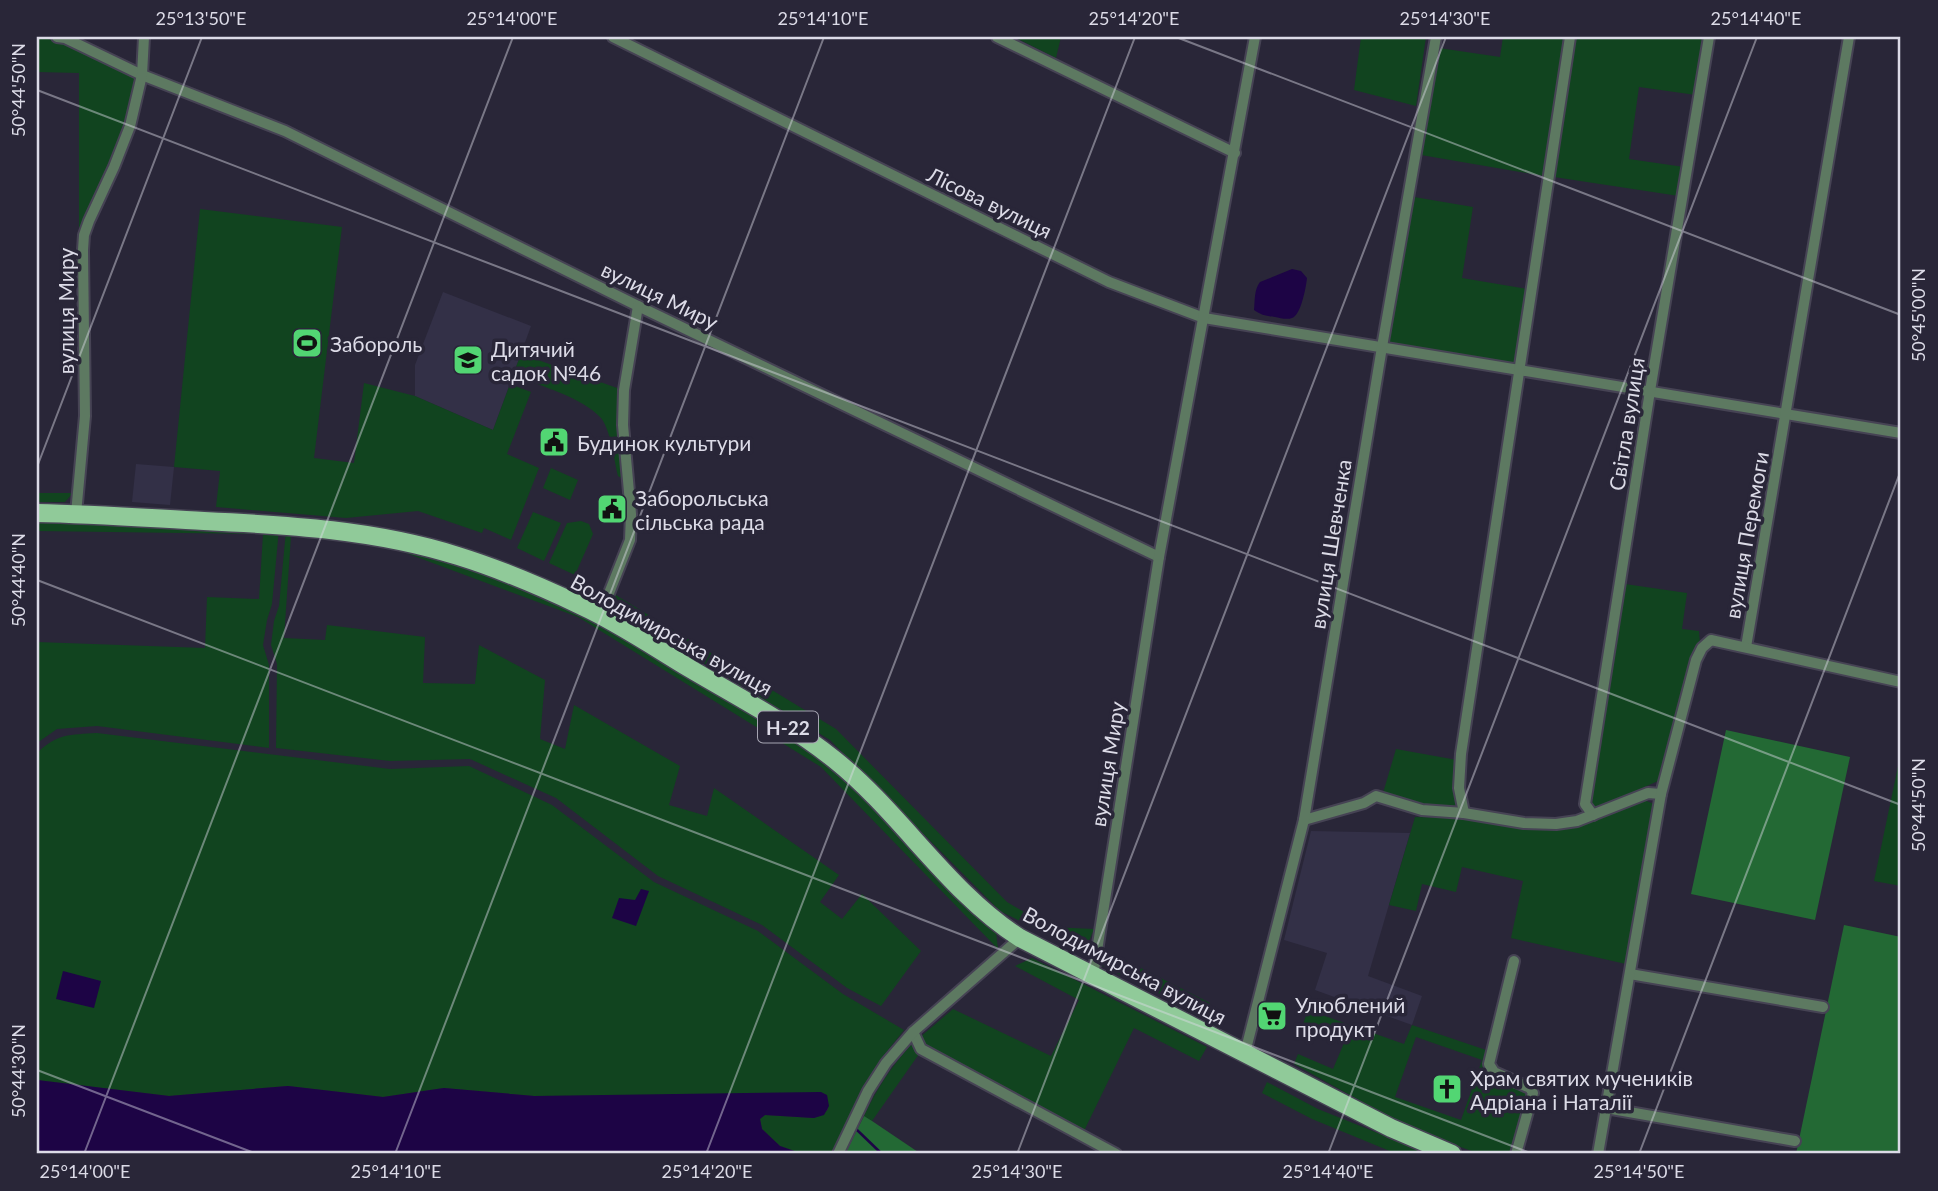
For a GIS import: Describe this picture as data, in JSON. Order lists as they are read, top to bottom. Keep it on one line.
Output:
{"streets":{"main road":["Володимирська вулиця","Н-22"],"street":["Лісова вулиця","вулиця Миру","Світла вулиця","вулиця Перемоги","вулиця Шевченка"]},"crossings":[["Лісова вулиця","вулиця Миру"],["Лісова вулиця","Світла вулиця"],["Лісова вулиця","вулиця Перемоги"],["Лісова вулиця","вулиця Шевченка"],["вулиця Миру","Володимирська вулиця"],["вулиця Шевченка","Володимирська вулиця"]],"places":{"sports":["Забороль"],"school or university":["Дитячий садок №46"],"public building":["Будинок культури","Заборольська сільська рада"],"supermarket":["Улюблений продукт"],"church":["Храм святих мучеників Адріана і Наталії"]},"coordinates":["25°13'50\"E","25°14'00\"E","25°14'10\"E","25°14'20\"E","25°14'30\"E","25°14'40\"E","50°44'50\"N","50°45'00\"N","50°44'40\"N","50°44'30\"N","25°14'50\"E"]}
